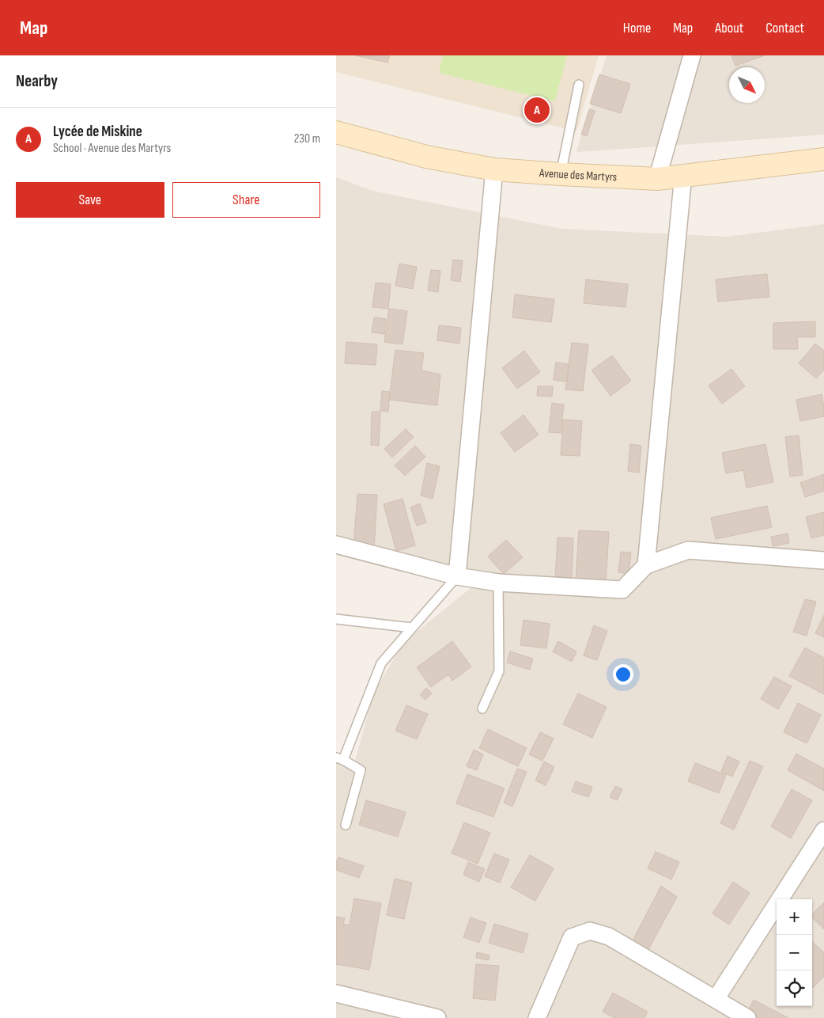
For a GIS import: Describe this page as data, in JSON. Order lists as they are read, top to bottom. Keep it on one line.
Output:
{"streets":{"main road":["Avenue des Martyrs"]},"north":"bottom right","page":{"header":"Map","nav":["Home","Map","About","Contact"],"heading":"Nearby","pins":"A","list":[{"mark":"A","name":"Lycée de Miskine","note":"School · Avenue des Martyrs","value":"230 m"}],"buttons":["Save","Share"],"map_buttons":["+","−"]}}
